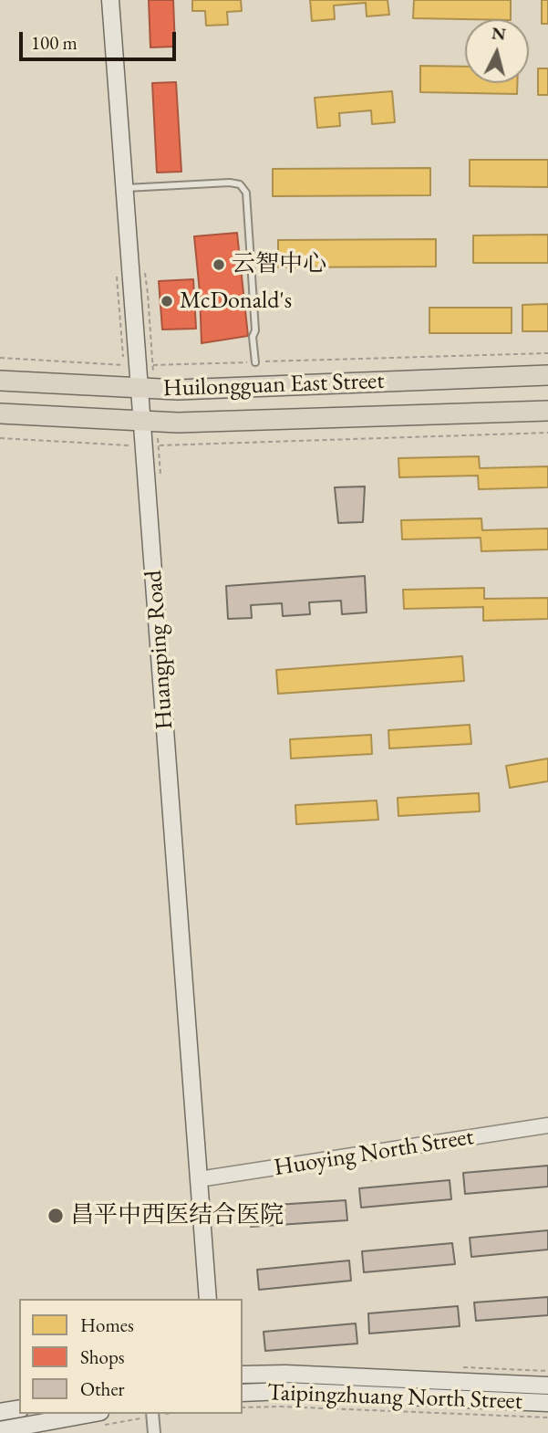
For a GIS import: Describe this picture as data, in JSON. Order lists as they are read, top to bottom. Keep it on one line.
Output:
{"streets":{"main road":["Huilongguan East Street","Huangping Road","Taipingzhuang North Street"],"street":["Huoying North Street"]},"crossings":[["Huilongguan East Street","Huangping Road"],["Huangping Road","Huoying North Street"]],"places":["云智中心","McDonald's","昌平中西医结合医院"],"legend":["Homes","Shops","Other"],"scale_bar":"100 m","north":"top"}
